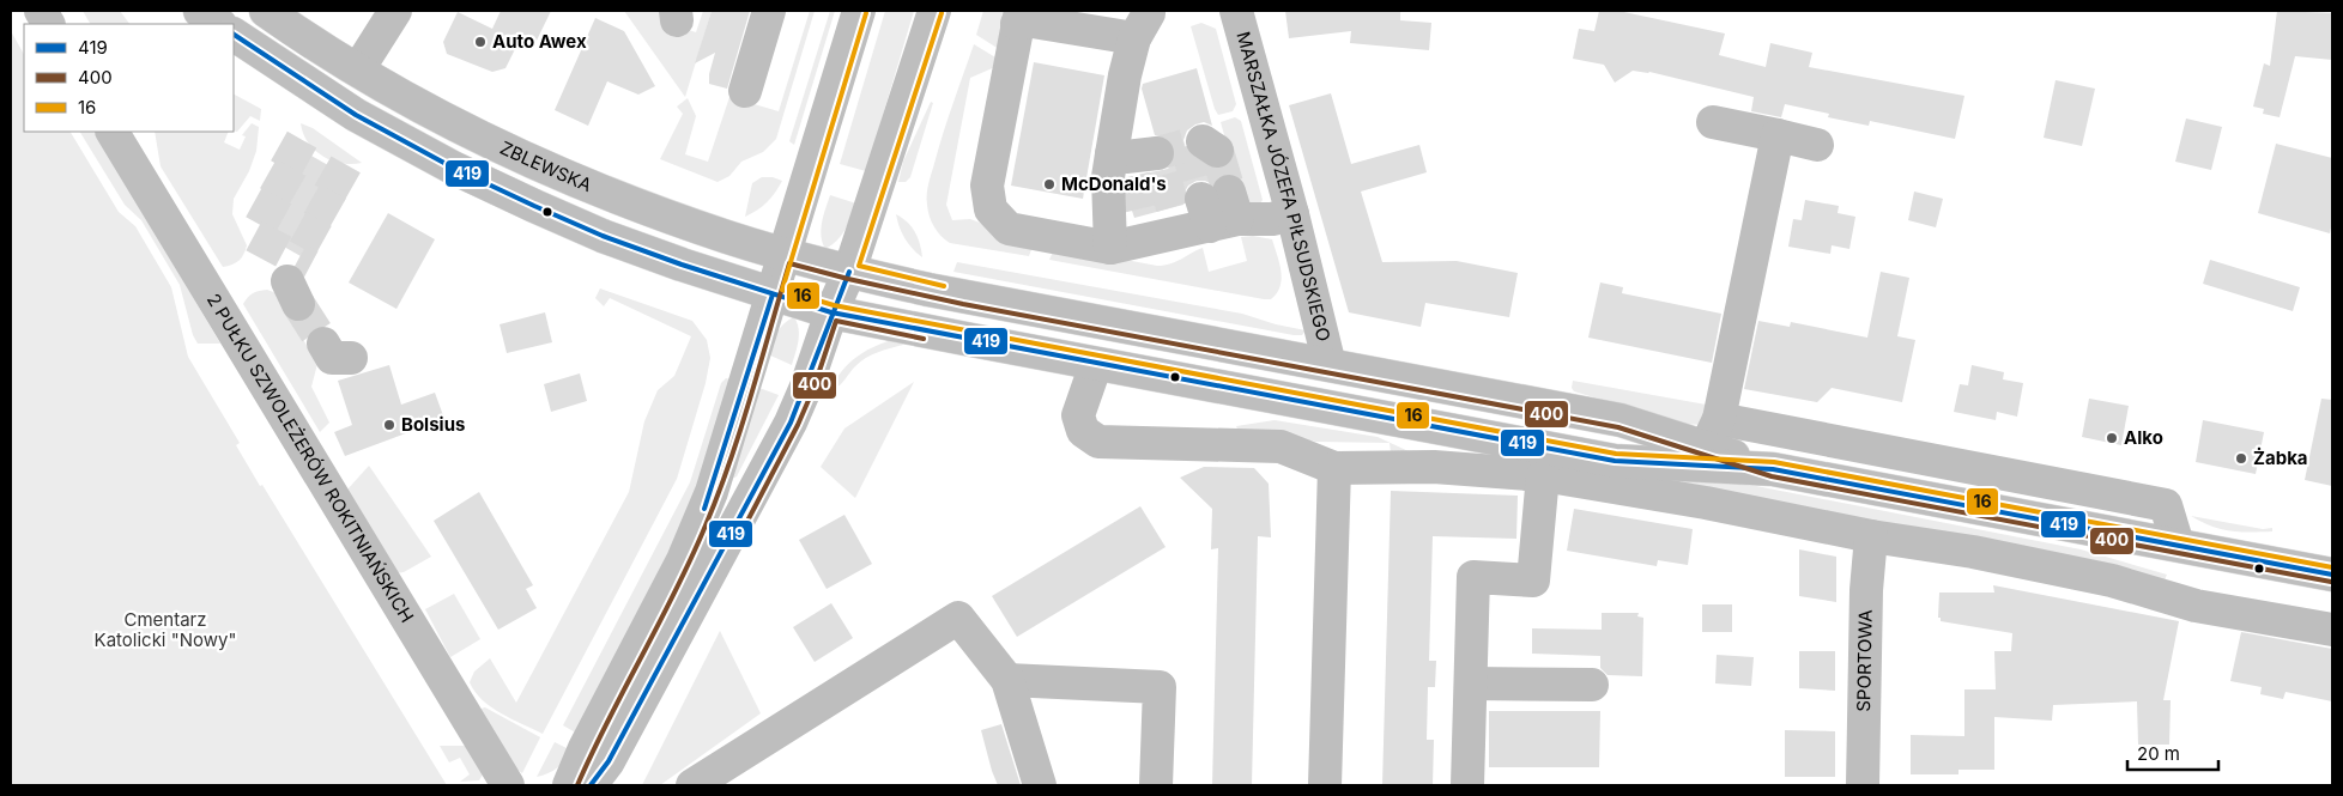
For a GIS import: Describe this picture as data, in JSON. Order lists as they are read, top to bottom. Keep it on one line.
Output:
{"streets":{"street":["ZBLEWSKA","MARSZAŁKA JÓZEFA PIŁSUDSKIEGO","2 PUŁKU SZWOLEŻERÓW ROKITNIAŃSKICH","SPORTOWA"]},"crossings":[["ZBLEWSKA","MARSZAŁKA JÓZEFA PIŁSUDSKIEGO"]],"parks":["Cmentarz Katolicki \"Nowy\""],"places":["Auto Awex","McDonald's","Bolsius","Alko","Żabka"],"lines":["transit line 16","transit line 419","transit line 400"],"legend":["419","400","16"],"scale_bar":"20 m"}
